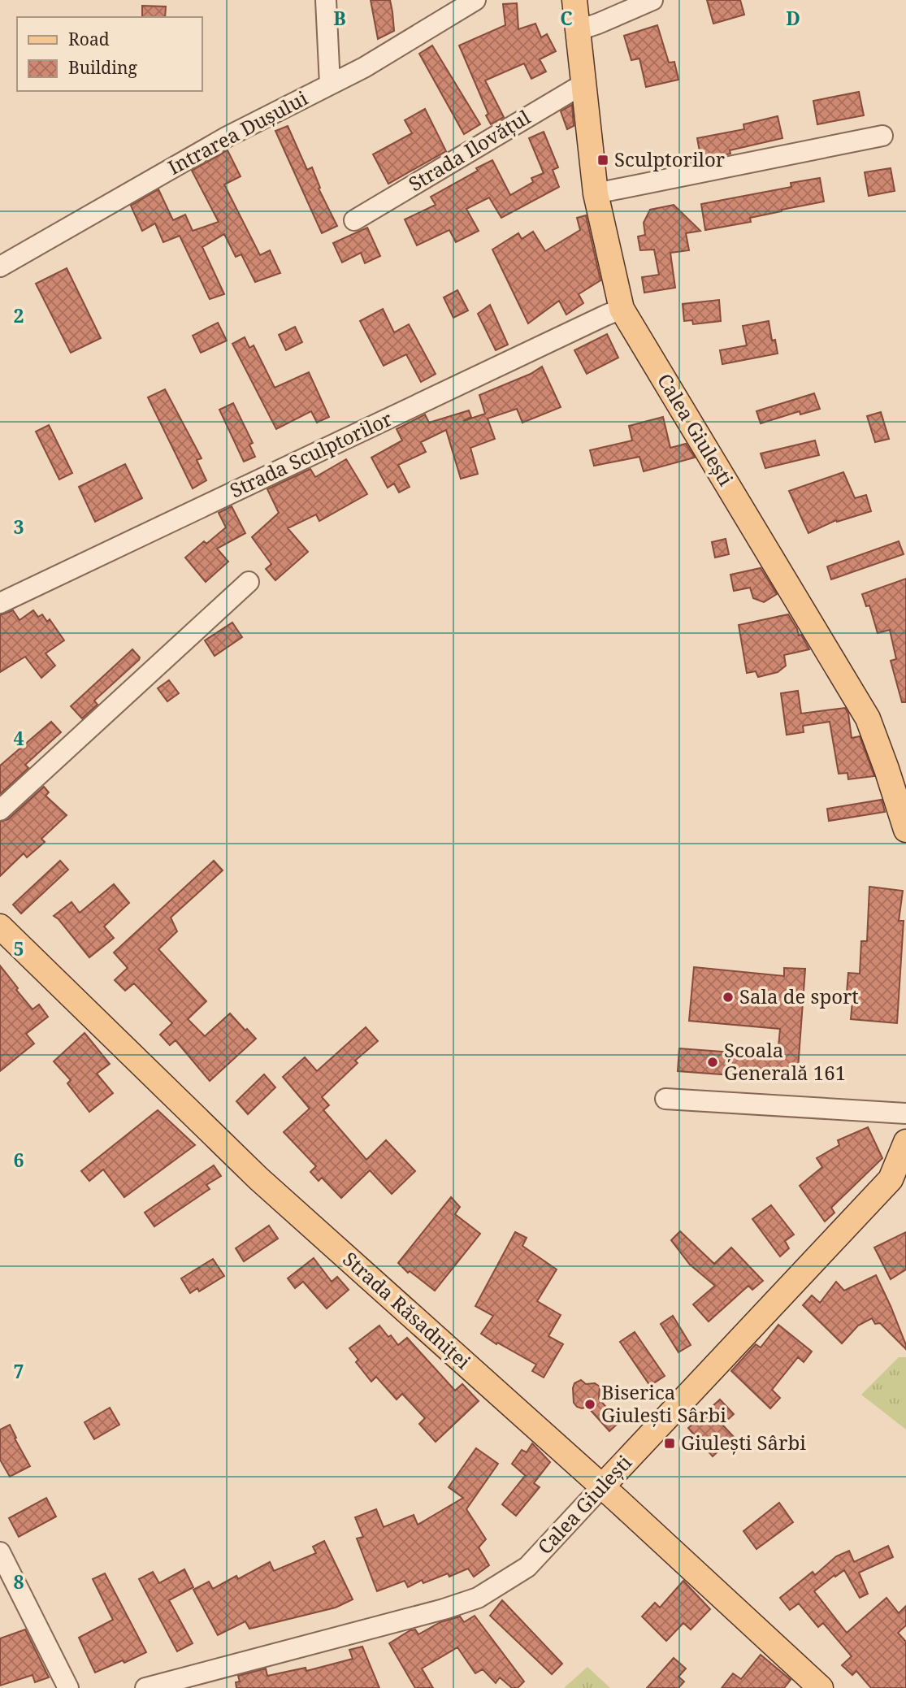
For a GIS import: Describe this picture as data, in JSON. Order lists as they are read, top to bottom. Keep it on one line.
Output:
{"streets":{"main road":["Calea Giulești","Strada Răsadniței"],"street":["Intrarea Dușului","Strada Ilovățul","Strada Sculptorilor"]},"crossings":[["Strada Ilovățul","Calea Giulești"],["Calea Giulești","Strada Sculptorilor"],["Calea Giulești","Strada Răsadniței"]],"places":{"transit":["Sculptorilor","Giulești Sârbi"],"other":["Sala de sport","Școala Generală 161","Biserica Giulești Sârbi"]},"legend":["Road","Building"],"grid":{"columns":["B","C","D"],"rows":["2","3","4","5","6","7","8"]}}
